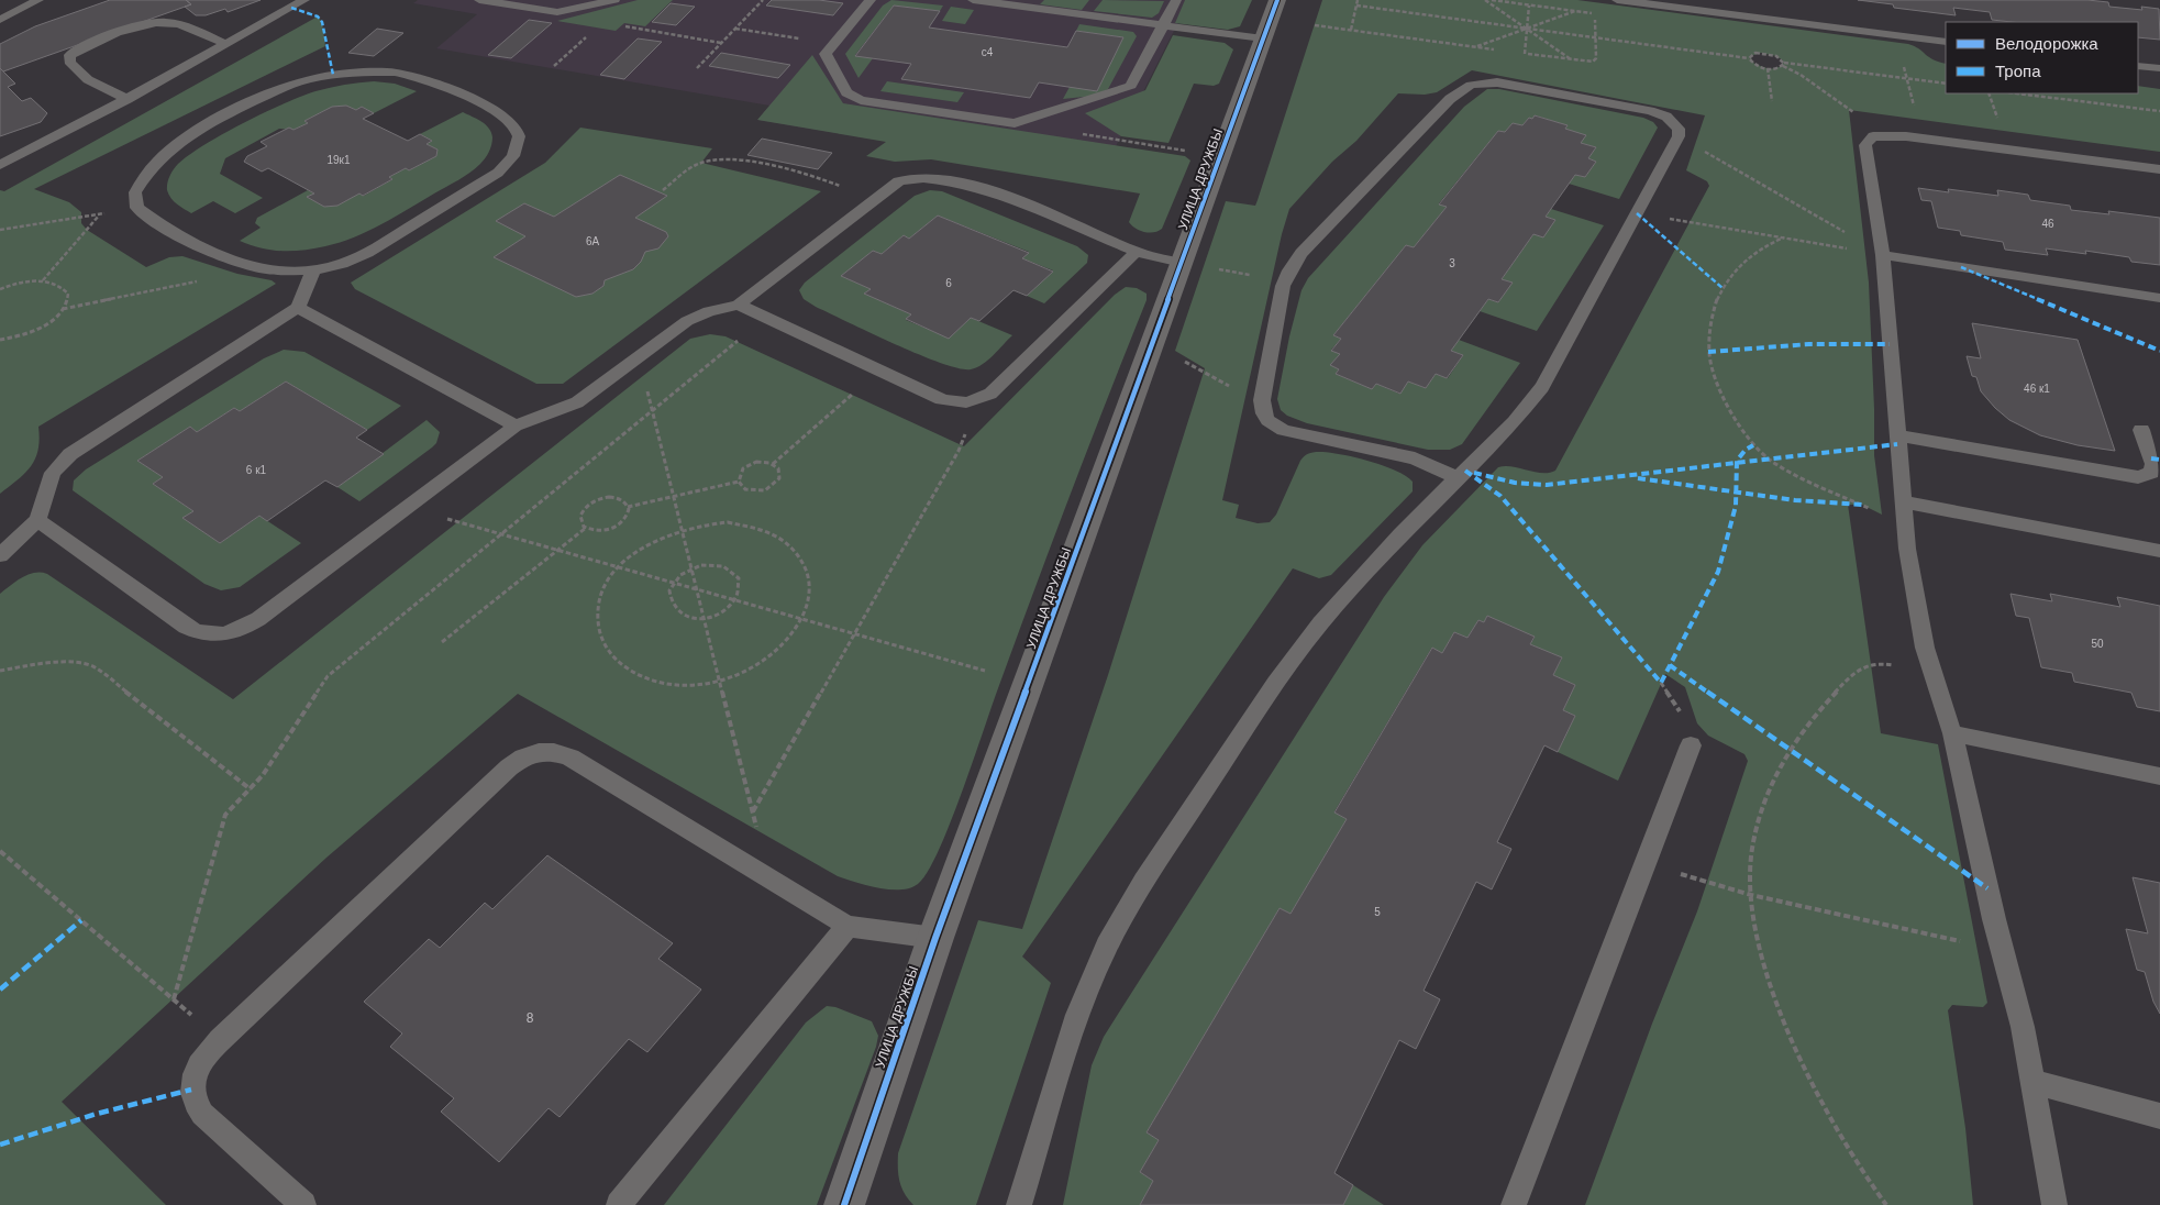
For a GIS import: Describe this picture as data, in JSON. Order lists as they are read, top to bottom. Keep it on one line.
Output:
{"streets":{"street":["УЛИЦА ДРУЖБЫ"]},"house_numbers":["с4","19к1","46","6А","3","6","46 к1","6 к1","50","5","8"],"legend":["Велодорожка","Тропа"]}
